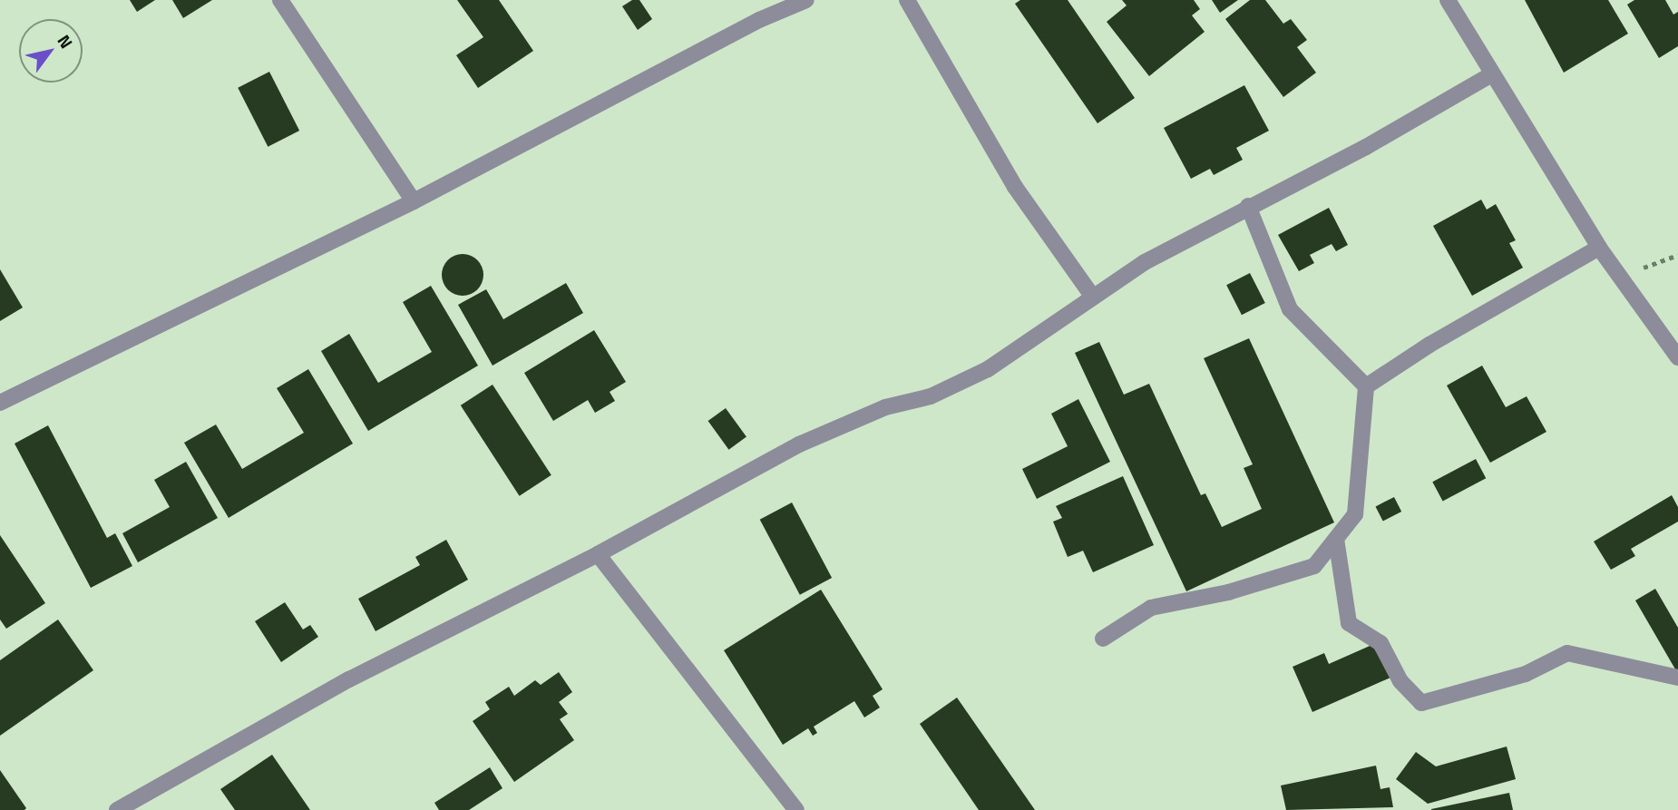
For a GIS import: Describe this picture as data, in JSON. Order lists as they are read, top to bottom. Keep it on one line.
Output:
{"north":"top right"}
